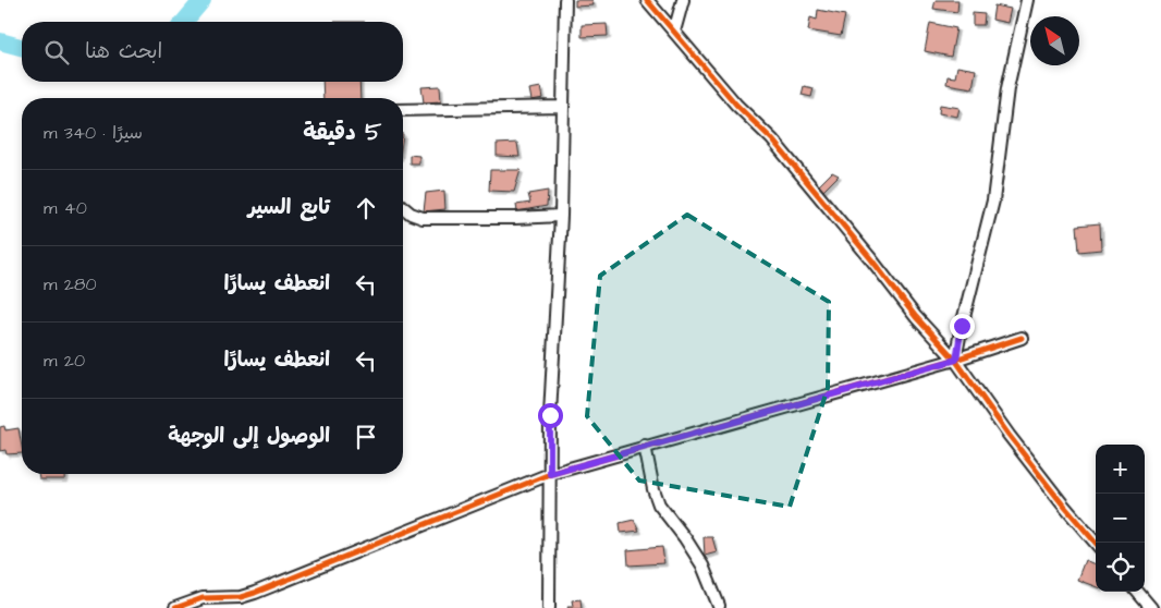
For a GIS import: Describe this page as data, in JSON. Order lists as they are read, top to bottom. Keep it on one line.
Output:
{"north":"top left","page":{"search":"ابحث هنا","heading":["5 دقيقة","سيرًا · 340 m"],"list":[["تابع السير","40 m"],["انعطف يسارًا","280 m"],["انعطف يسارًا","20 m"],"الوصول إلى الوجهة"],"map_buttons":["+","−"]}}
